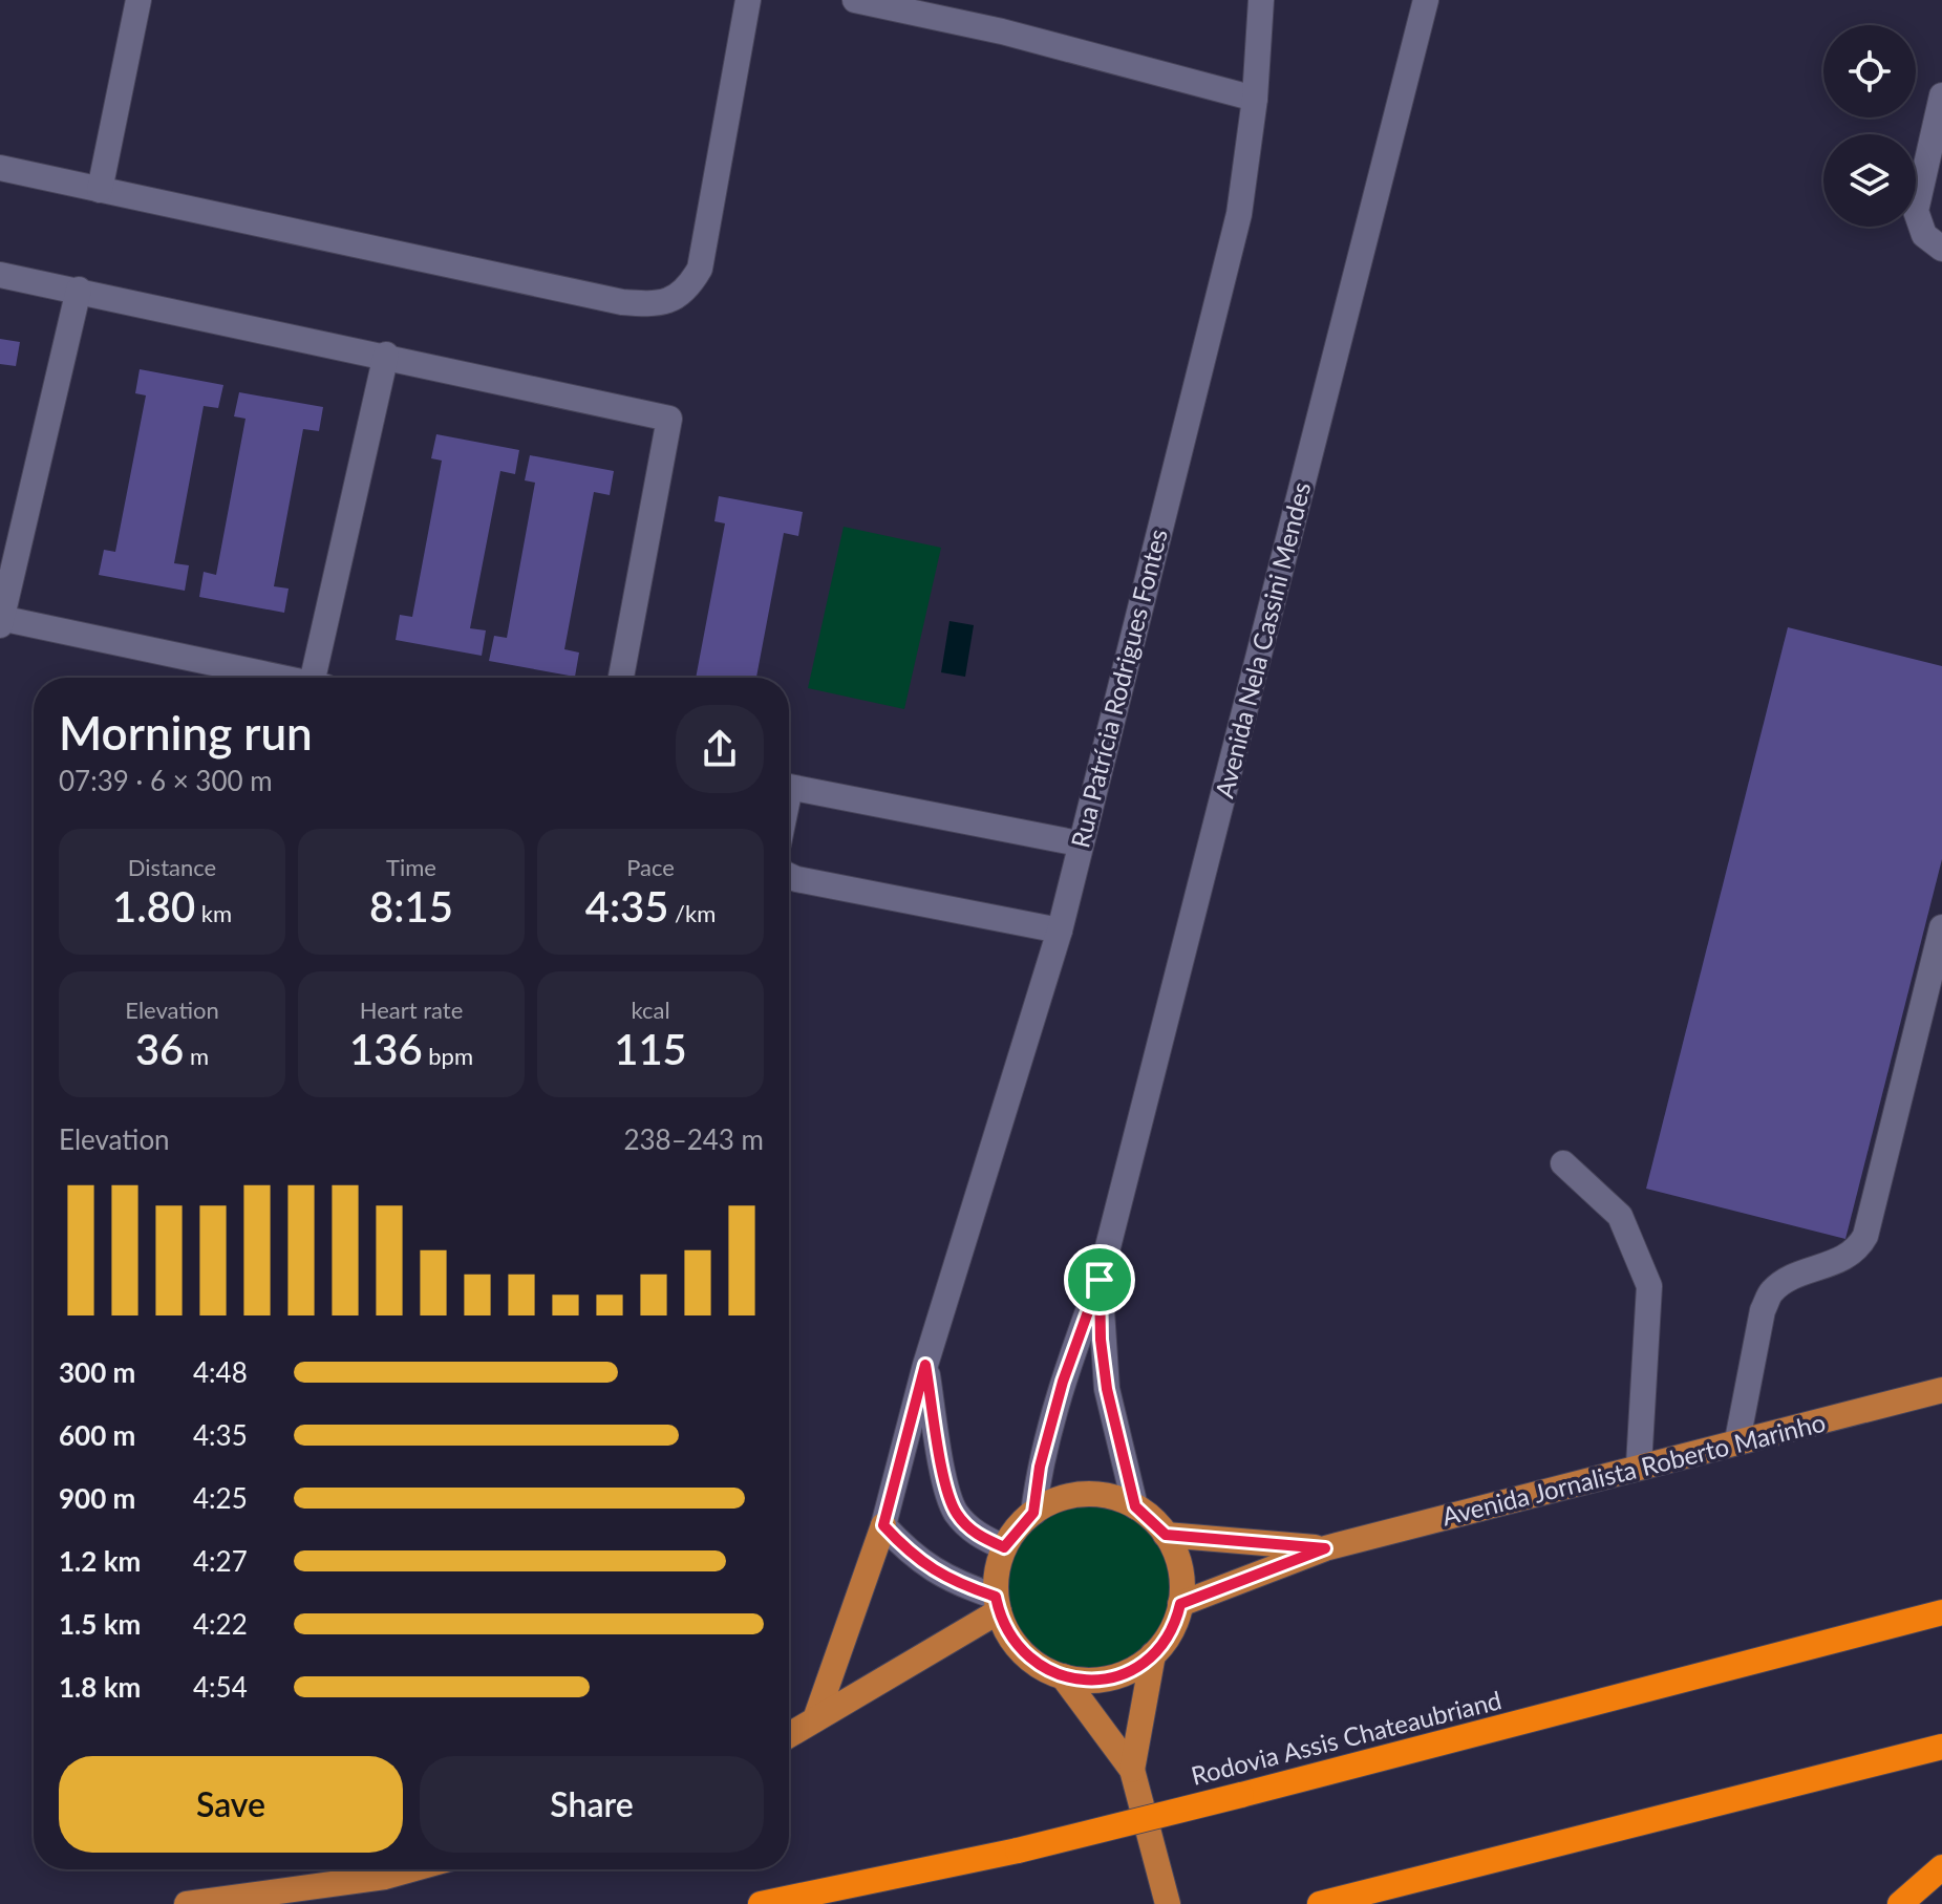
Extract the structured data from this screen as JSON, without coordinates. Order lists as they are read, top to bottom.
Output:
{
  "streets": {
    "highway": ["Rodovia Assis Chateaubriand"],
    "main road": ["Avenida Jornalista Roberto Marinho"],
    "street": ["Avenida Nela Cassini Mendes", "Rua Patrícia Rodrigues Fontes"]
  },
  "crossings": [
    ["Avenida Nela Cassini Mendes", "Rua Patrícia Rodrigues Fontes"],
    ["Avenida Nela Cassini Mendes", "Avenida Jornalista Roberto Marinho"],
    ["Rua Patrícia Rodrigues Fontes", "Avenida Jornalista Roberto Marinho"]
  ],
  "page": {
    "heading": ["Morning run", "07:39 · 6 × 300 m"],
    "stats": [
      ["Distance", "1.80 km"],
      ["Time", "8:15"],
      ["Pace", "4:35 /km"],
      ["Elevation", "36 m"],
      ["Heart rate", "136 bpm"],
      ["kcal", "115"]
    ],
    "chart": ["Elevation", "238–243 m"],
    "list": [
      {
        "name": "300 m",
        "note": "4:48"
      },
      {
        "name": "600 m",
        "note": "4:35"
      },
      {
        "name": "900 m",
        "note": "4:25"
      },
      {
        "name": "1.2 km",
        "note": "4:27"
      },
      {
        "name": "1.5 km",
        "note": "4:22"
      },
      {
        "name": "1.8 km",
        "note": "4:54"
      }
    ],
    "buttons": ["Save", "Share"]
  }
}
